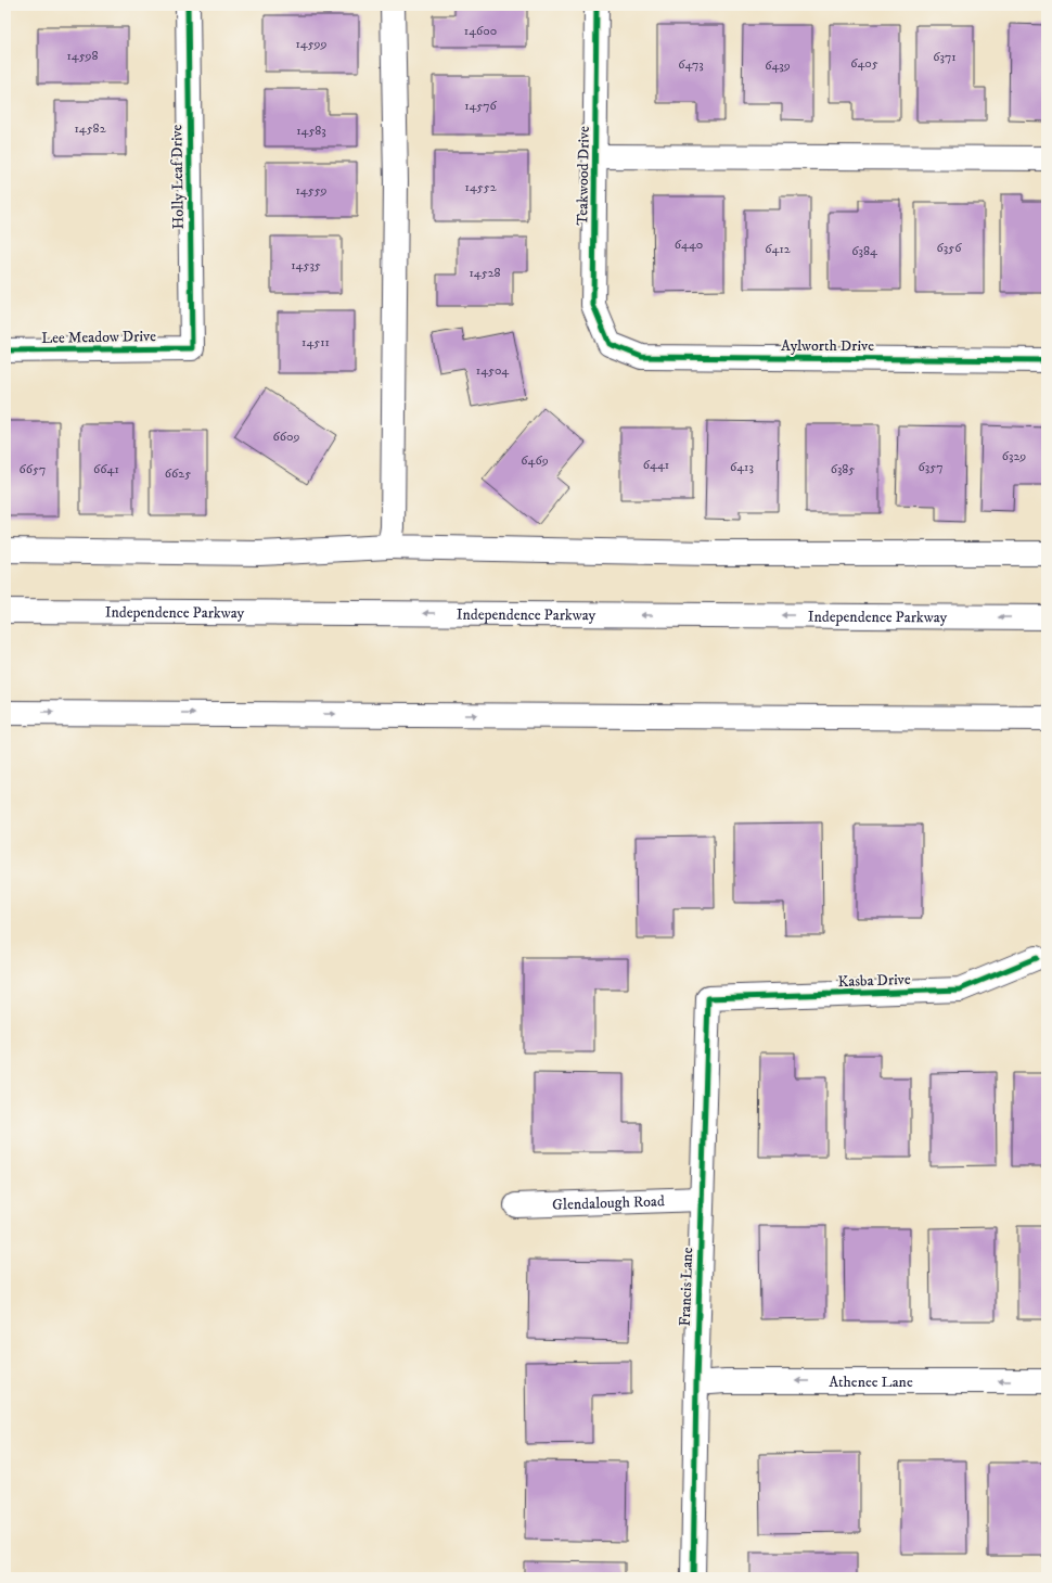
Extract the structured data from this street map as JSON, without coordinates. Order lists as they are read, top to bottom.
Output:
{
  "streets": {
    "street": [
      "Teakwood Drive",
      "Holly Leaf Drive",
      "Lee Meadow Drive",
      "Aylworth Drive",
      "Independence Parkway",
      "Kasba Drive",
      "Glendalough Road",
      "Francis Lane",
      "Athenee Lane"
    ]
  },
  "crossings": [
    ["Teakwood Drive", "Aylworth Drive"],
    ["Holly Leaf Drive", "Lee Meadow Drive"],
    ["Kasba Drive", "Francis Lane"],
    ["Glendalough Road", "Francis Lane"],
    ["Francis Lane", "Athenee Lane"]
  ],
  "one_way": ["Athenee Lane"],
  "house_numbers": [
    "14600",
    "14599",
    "14598",
    "6371",
    "6405",
    "6473",
    "6439",
    "14576",
    "14582",
    "14583",
    "14552",
    "14559",
    "6440",
    "6356",
    "6412",
    "6384",
    "14535",
    "14528",
    "14511",
    "14504",
    "6609",
    "6329",
    "6469",
    "6441",
    "6413",
    "6357",
    "6657",
    "6641",
    "6385",
    "6625"
  ]
}
